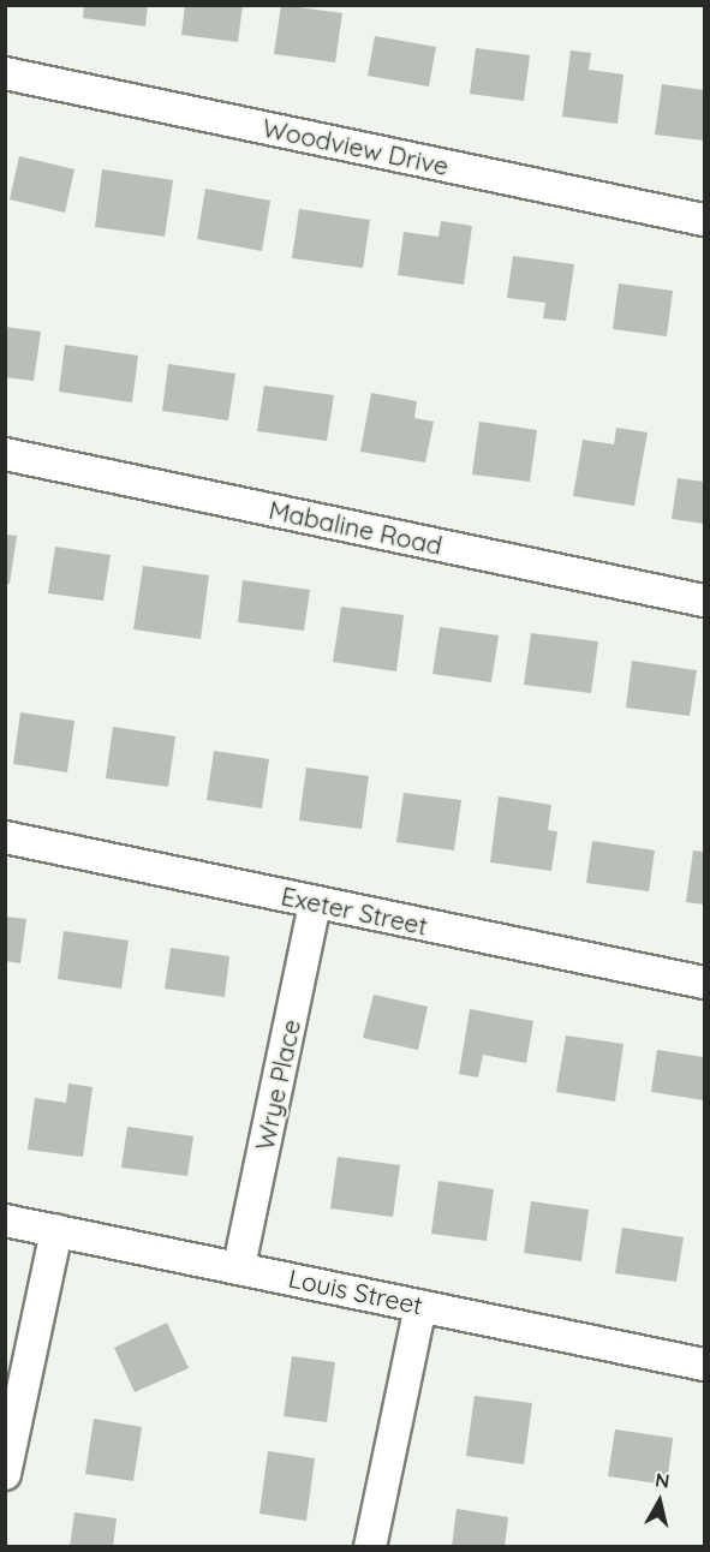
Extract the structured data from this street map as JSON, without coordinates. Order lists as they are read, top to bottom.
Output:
{
  "streets": {
    "street": [
      "Woodview Drive",
      "Mabaline Road",
      "Exeter Street",
      "Wrye Place",
      "Louis Street"
    ]
  },
  "crossings": [
    ["Exeter Street", "Wrye Place"],
    ["Wrye Place", "Louis Street"]
  ],
  "north": "top"
}
